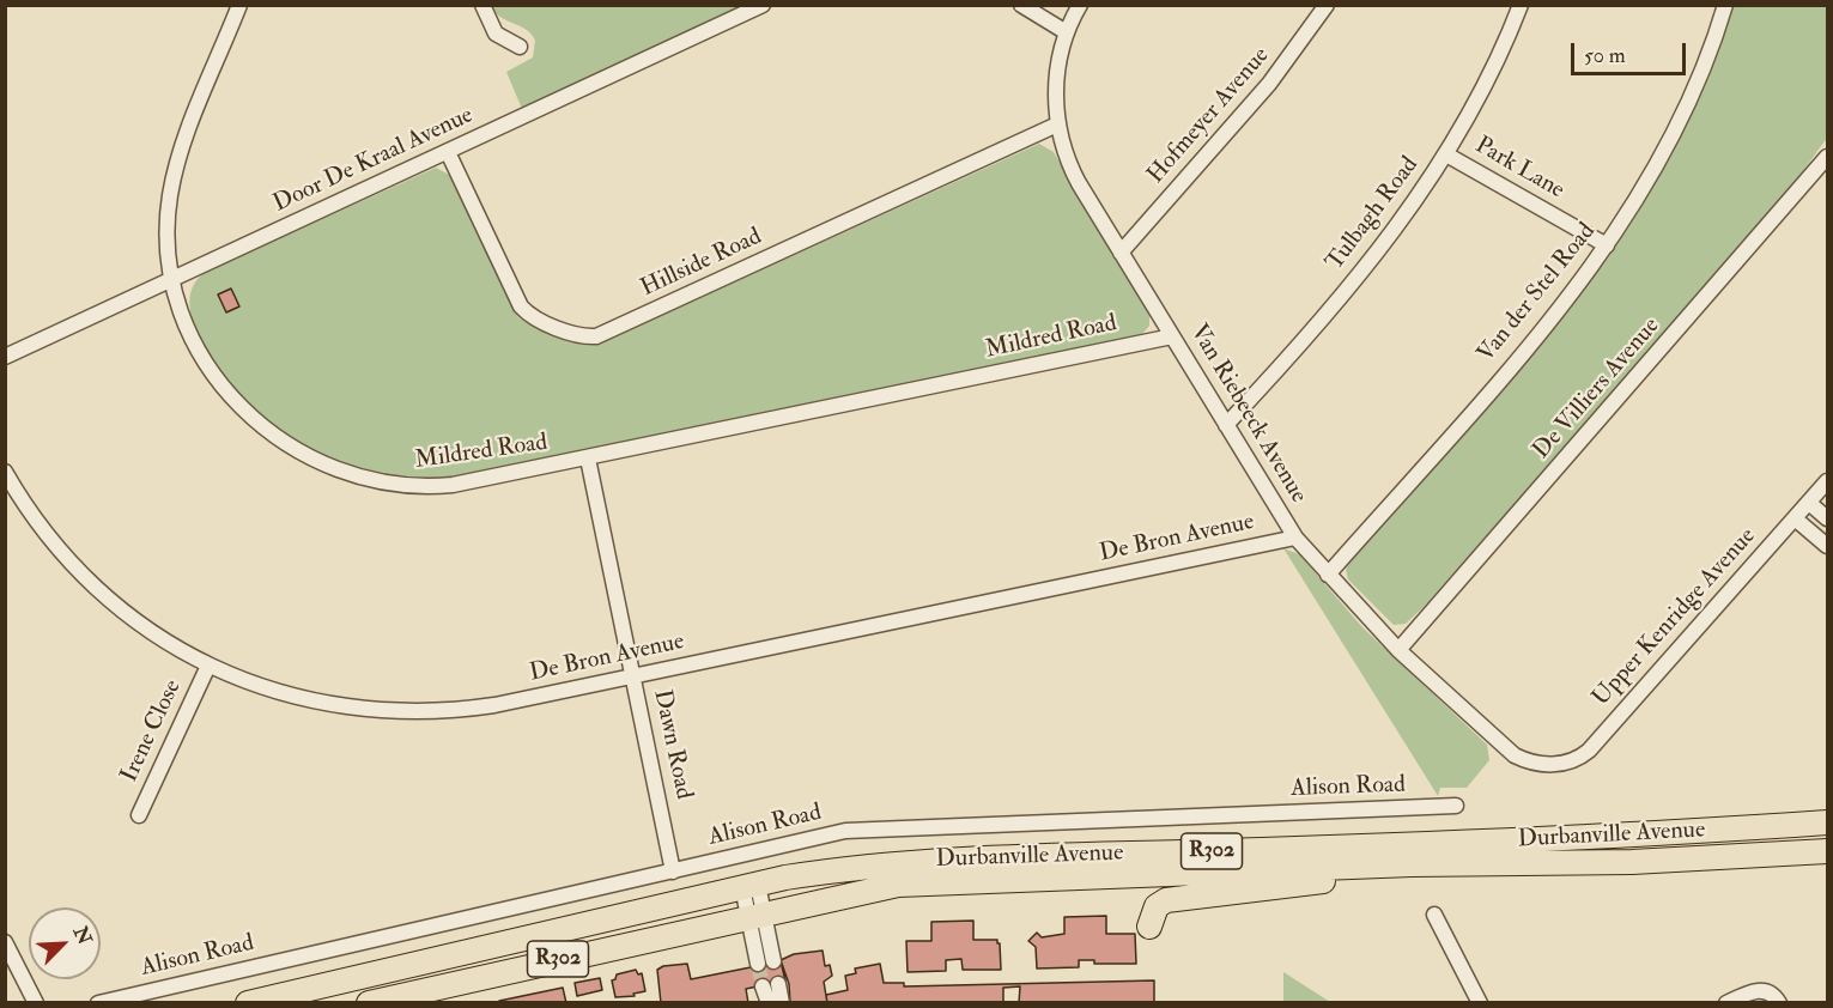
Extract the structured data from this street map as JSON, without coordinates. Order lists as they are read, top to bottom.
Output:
{
  "streets": {
    "main road": ["Durbanville Avenue", "R302"],
    "street": [
      "Hofmeyer Avenue",
      "Door De Kraal Avenue",
      "Park Lane",
      "Tulbagh Road",
      "Hillside Road",
      "Van der Stel Road",
      "Mildred Road",
      "De Villiers Avenue",
      "Van Riebeeck Avenue",
      "De Bron Avenue",
      "Upper Kenridge Avenue",
      "Irene Close",
      "Dawn Road",
      "Alison Road"
    ]
  },
  "crossings": [
    ["Hofmeyer Avenue", "Van Riebeeck Avenue"],
    ["Door De Kraal Avenue", "Hillside Road"],
    ["Door De Kraal Avenue", "Mildred Road"],
    ["Park Lane", "Tulbagh Road"],
    ["Park Lane", "Van der Stel Road"],
    ["Tulbagh Road", "Van Riebeeck Avenue"],
    ["Hillside Road", "Van Riebeeck Avenue"],
    ["Van der Stel Road", "Van Riebeeck Avenue"],
    ["Mildred Road", "Van Riebeeck Avenue"],
    ["Mildred Road", "Dawn Road"],
    ["De Villiers Avenue", "Van Riebeeck Avenue"],
    ["Van Riebeeck Avenue", "De Bron Avenue"],
    ["Van Riebeeck Avenue", "Upper Kenridge Avenue"],
    ["De Bron Avenue", "Irene Close"],
    ["De Bron Avenue", "Dawn Road"],
    ["Dawn Road", "Alison Road"]
  ],
  "scale_bar": "50 m",
  "north": "top right"
}
